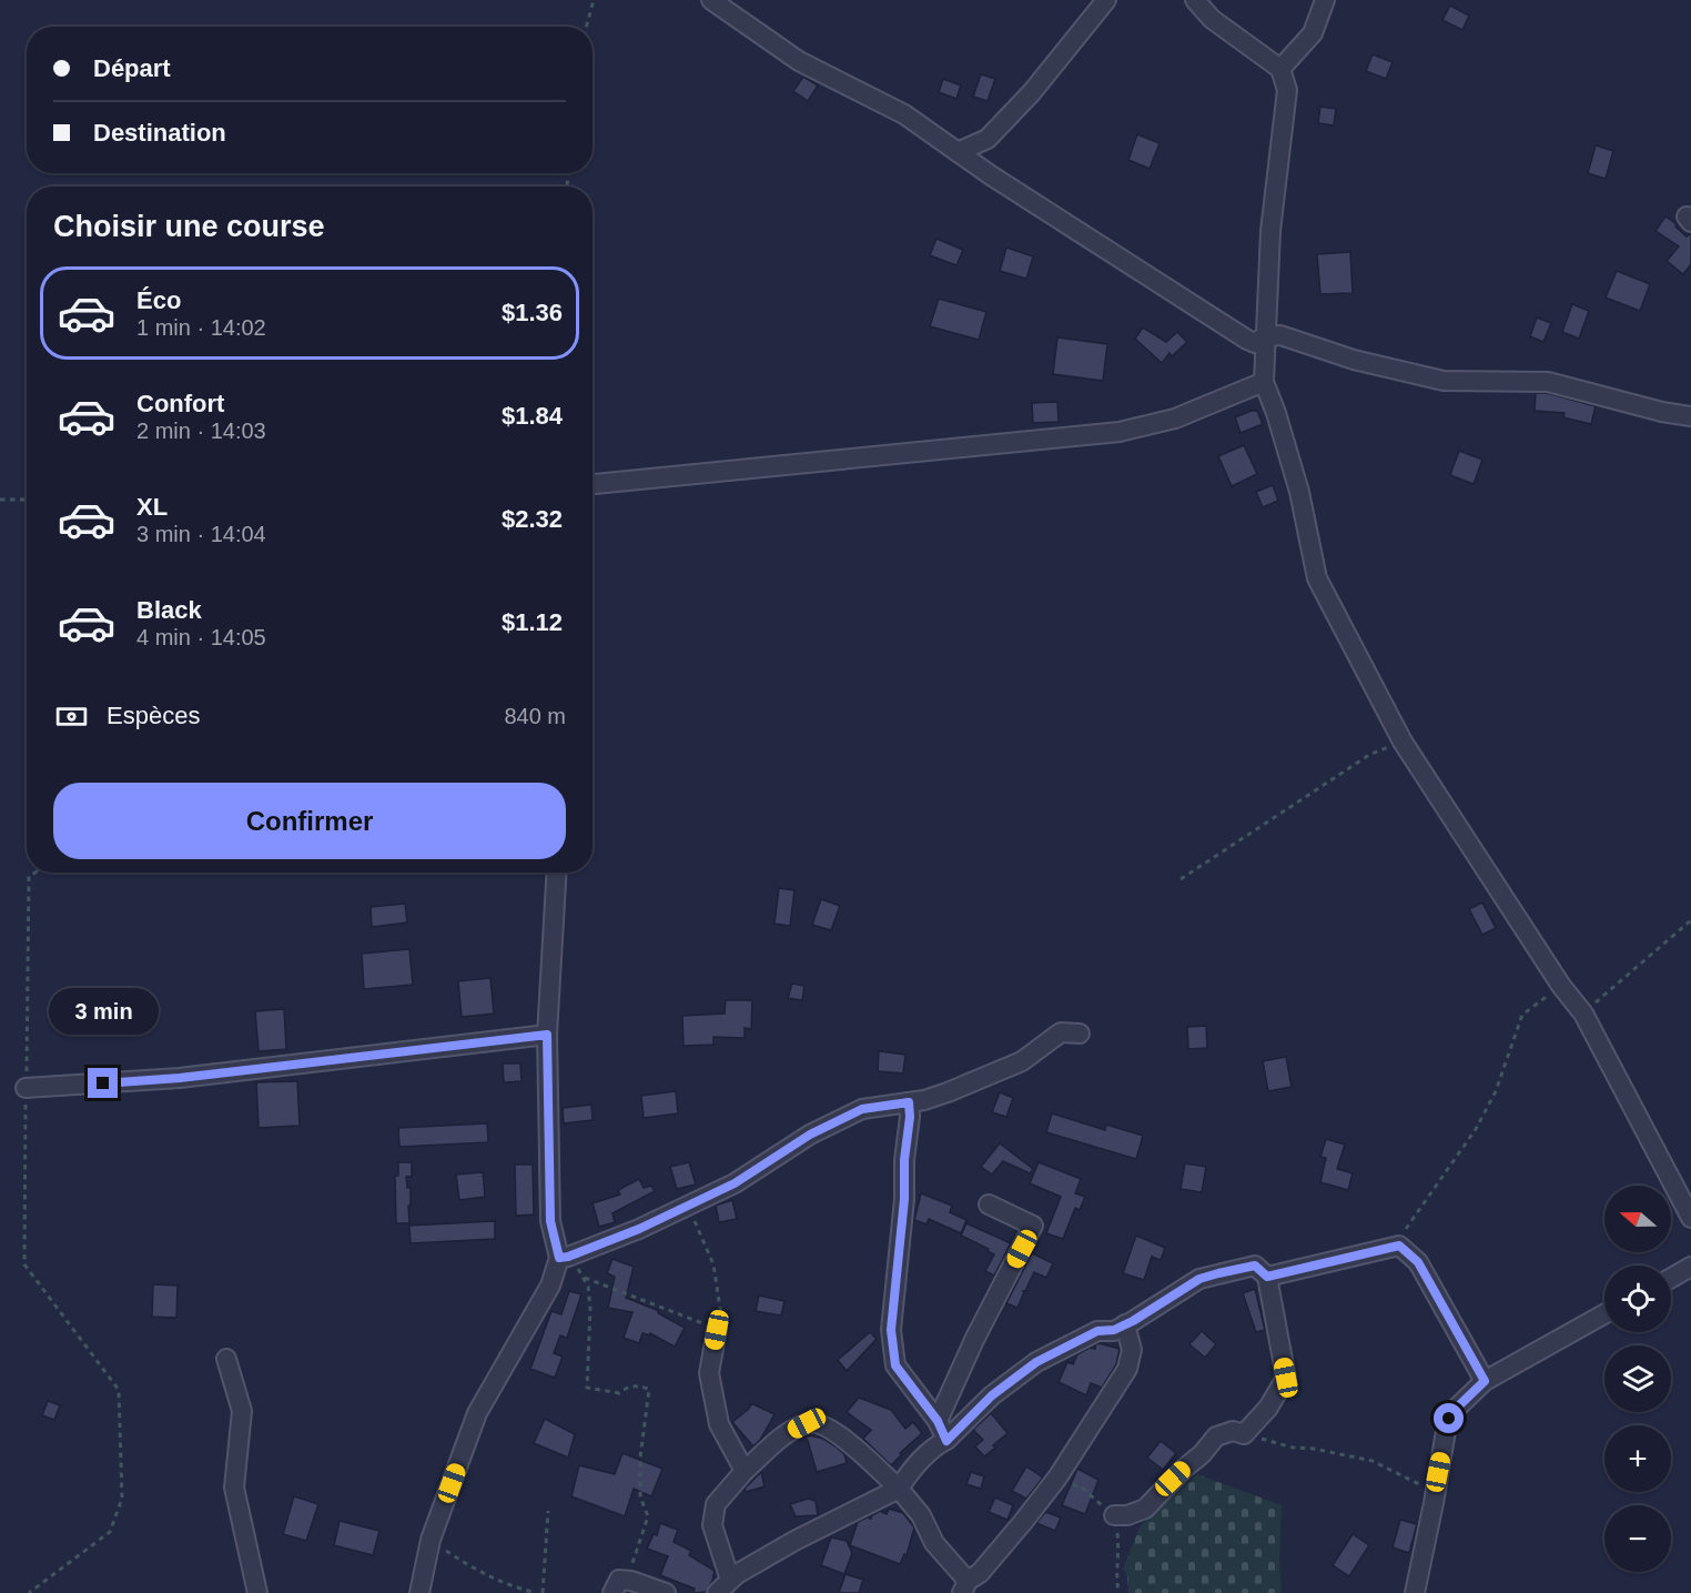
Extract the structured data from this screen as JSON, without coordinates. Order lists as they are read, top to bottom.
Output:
{
  "north": "left",
  "page": {
    "banner": ["Départ", "Destination"],
    "heading": "Choisir une course",
    "list": [
      {
        "name": "Éco",
        "note": "1 min · 14:02",
        "value": "$1.36"
      },
      {
        "name": "Confort",
        "note": "2 min · 14:03",
        "value": "$1.84"
      },
      {
        "name": "XL",
        "note": "3 min · 14:04",
        "value": "$2.32"
      },
      {
        "name": "Black",
        "note": "4 min · 14:05",
        "value": "$1.12"
      }
    ],
    "pay": ["Espèces", "840 m"],
    "buttons": "Confirmer",
    "bubble": "3 min",
    "map_buttons": ["+", "−"]
  }
}
